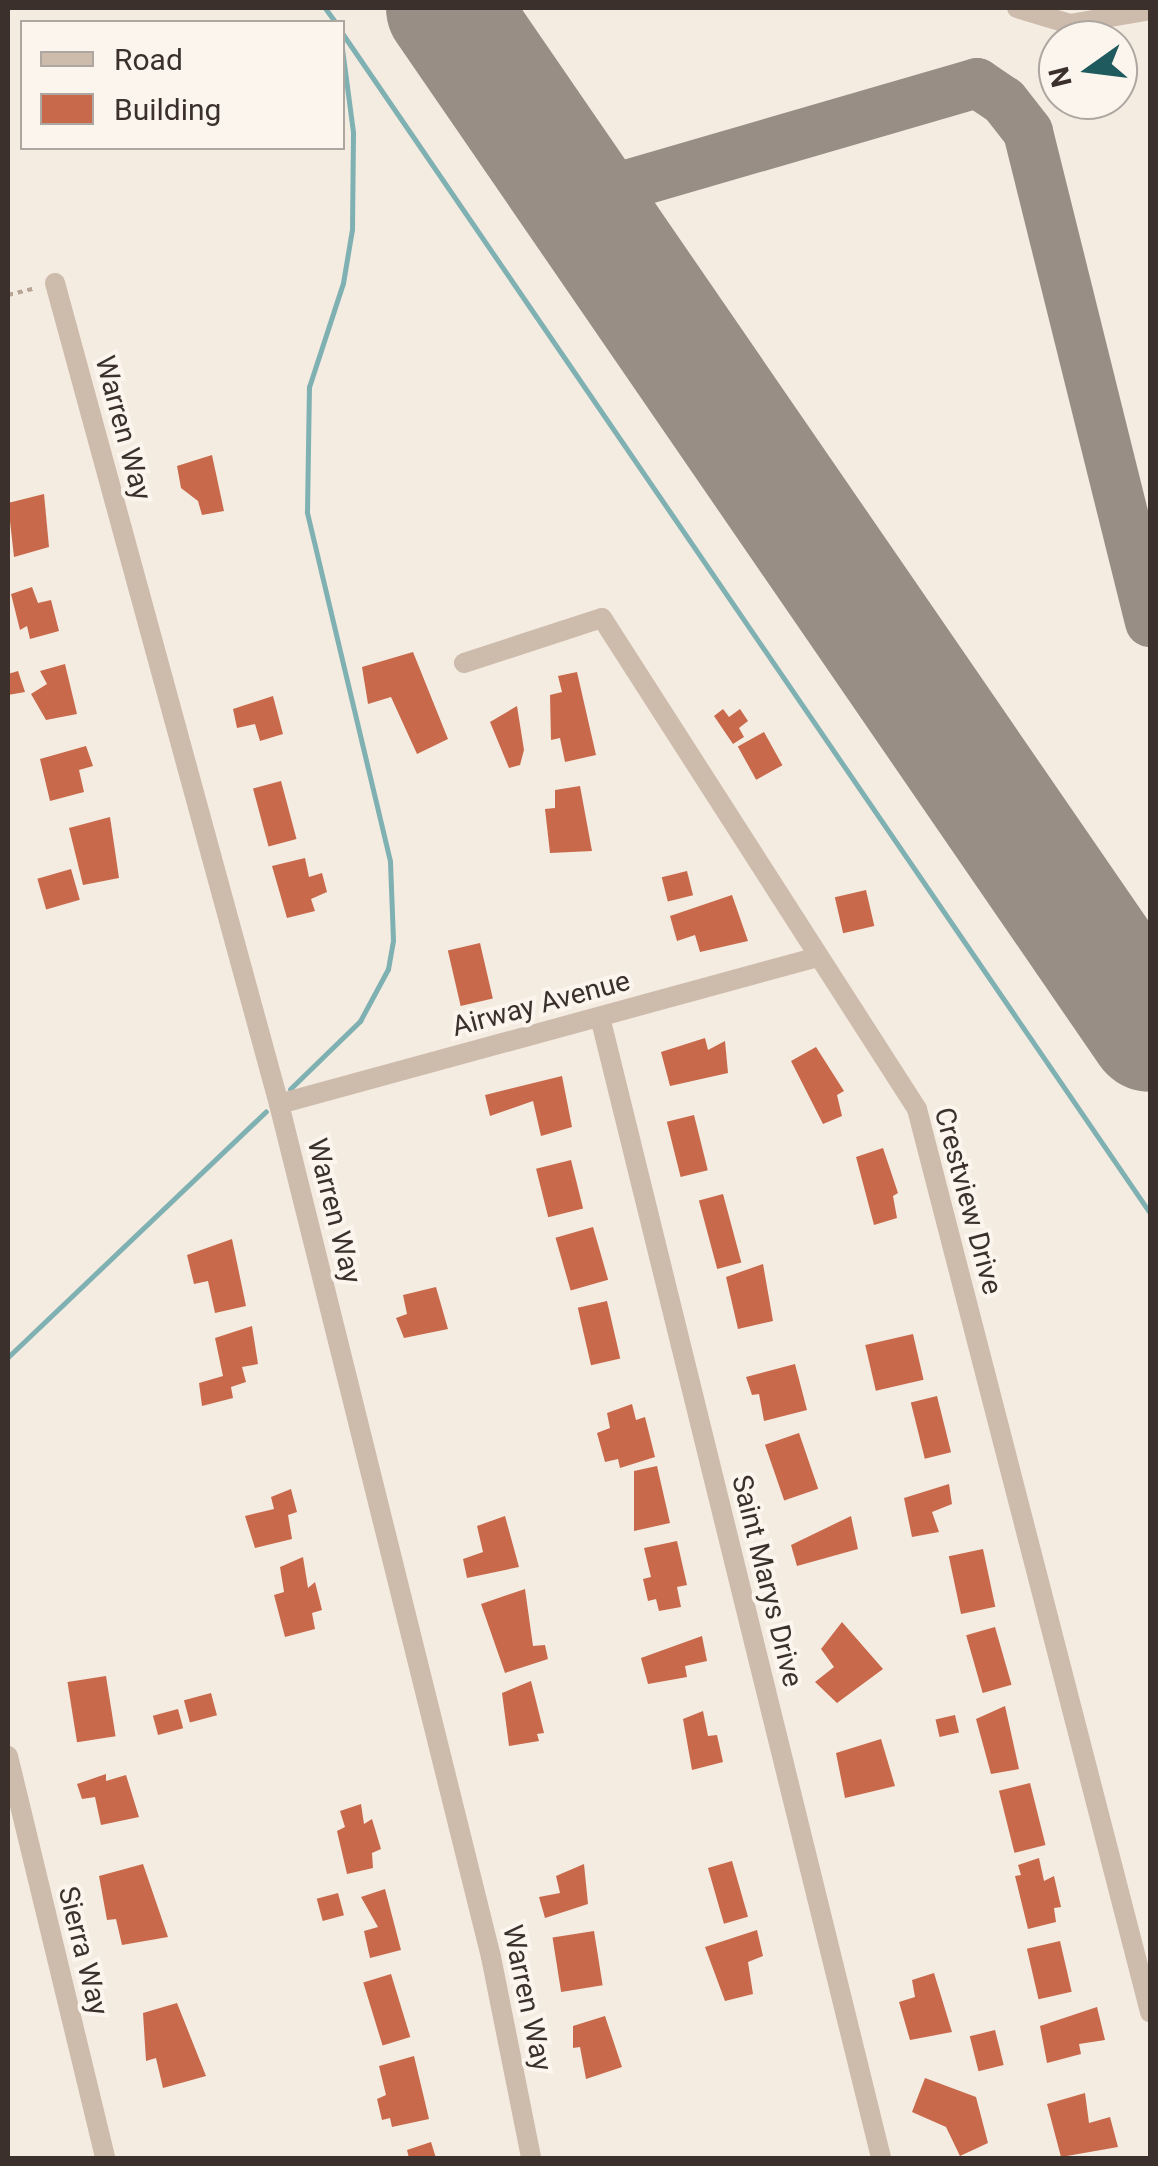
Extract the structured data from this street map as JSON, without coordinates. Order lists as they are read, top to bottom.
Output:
{
  "streets": {
    "street": [
      "Warren Way",
      "Airway Avenue",
      "Crestview Drive",
      "Saint Marys Drive",
      "Sierra Way"
    ]
  },
  "crossings": [
    ["Warren Way", "Airway Avenue"],
    ["Airway Avenue", "Crestview Drive"],
    ["Airway Avenue", "Saint Marys Drive"]
  ],
  "legend": ["Road", "Building"],
  "north": "left"
}
